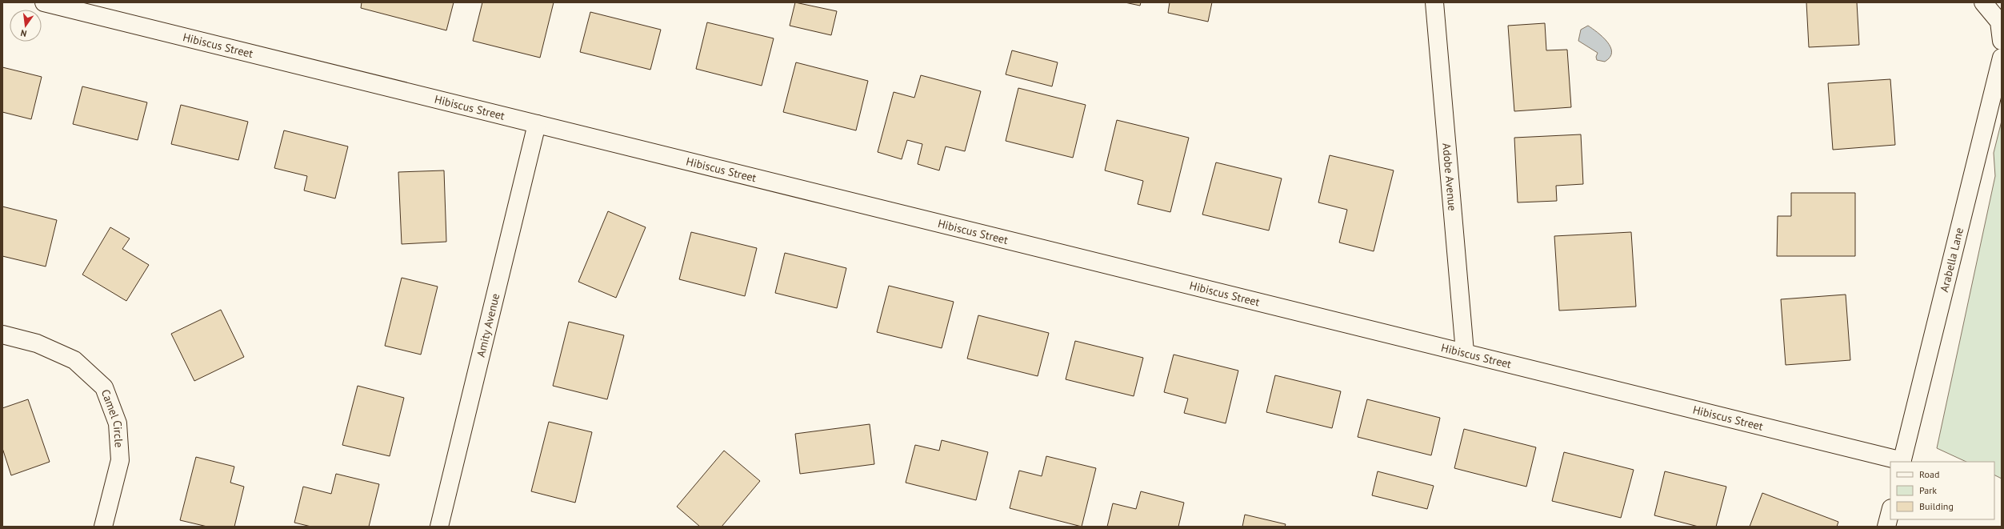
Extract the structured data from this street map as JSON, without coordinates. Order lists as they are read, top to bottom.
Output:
{
  "streets": {
    "street": [
      "Hibiscus Street",
      "Adobe Avenue",
      "Arabella Lane",
      "Amity Avenue",
      "Camel Circle"
    ]
  },
  "crossings": [
    ["Hibiscus Street", "Adobe Avenue"],
    ["Hibiscus Street", "Arabella Lane"],
    ["Hibiscus Street", "Amity Avenue"]
  ],
  "legend": ["Road", "Park", "Building"],
  "north": "bottom"
}
